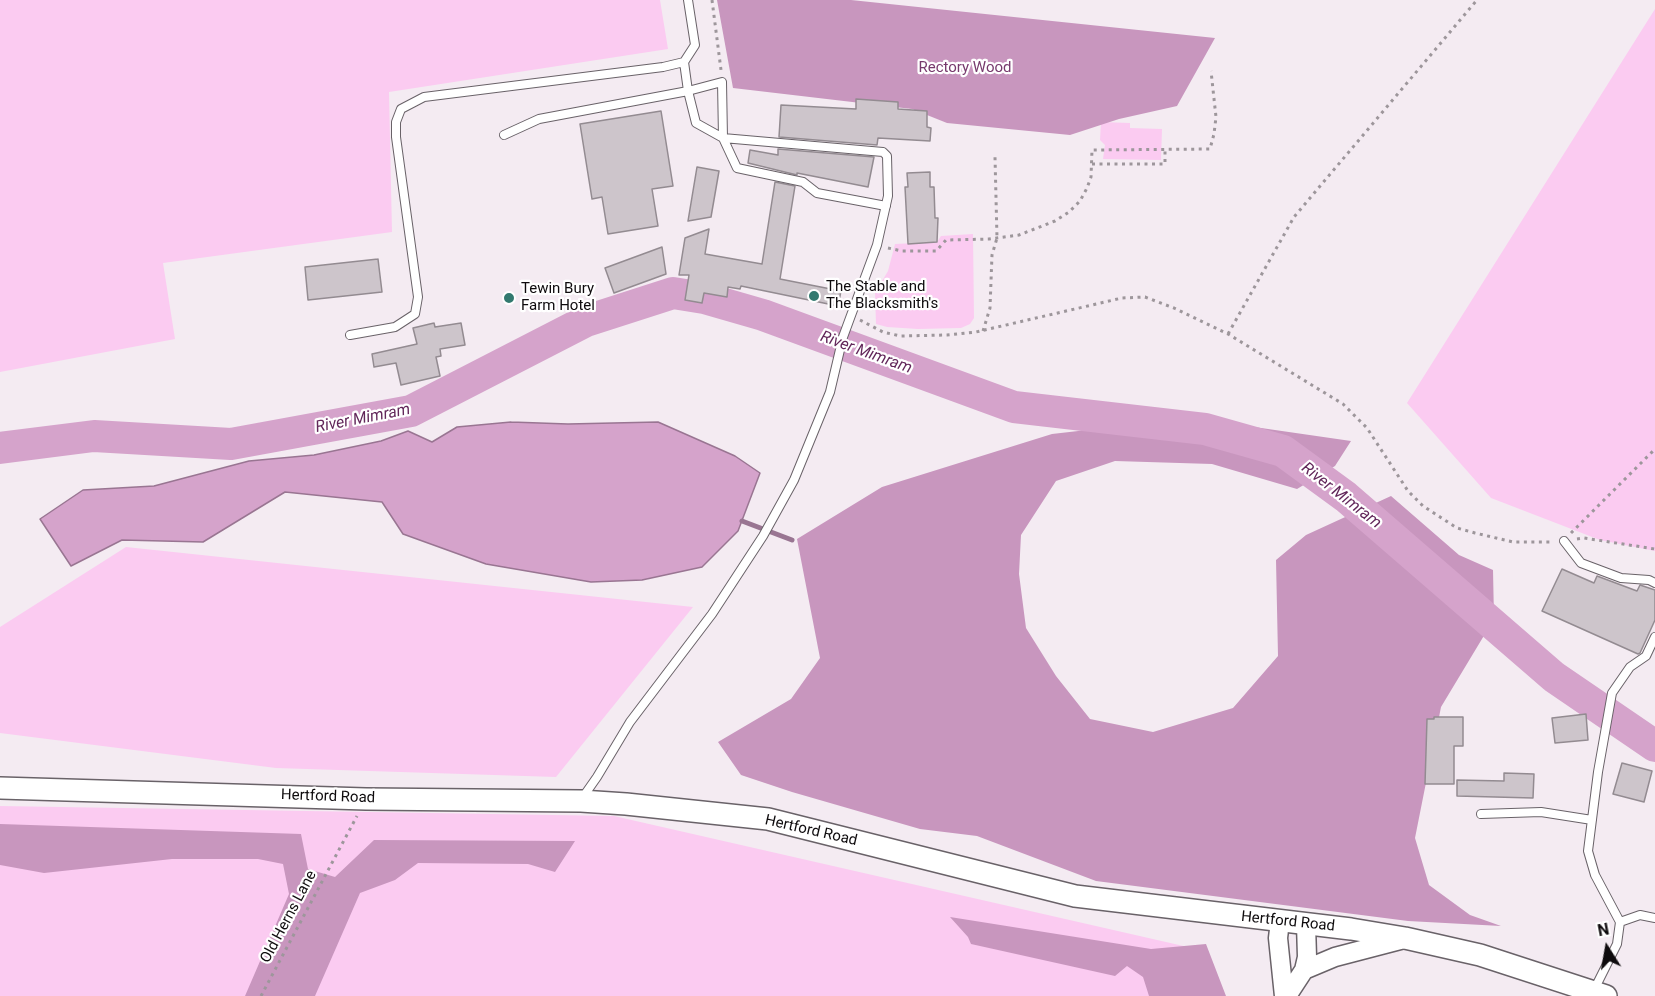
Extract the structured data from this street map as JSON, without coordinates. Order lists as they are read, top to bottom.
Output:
{
  "streets": {
    "main road": ["Hertford Road"],
    "path": ["Old Herns Lane"]
  },
  "crossings": [
    ["Hertford Road", "Old Herns Lane"]
  ],
  "water": ["River Mimram"],
  "parks": ["Rectory Wood"],
  "places": ["The Stable and The Blacksmith's", "Tewin Bury Farm Hotel"],
  "north": "top"
}
